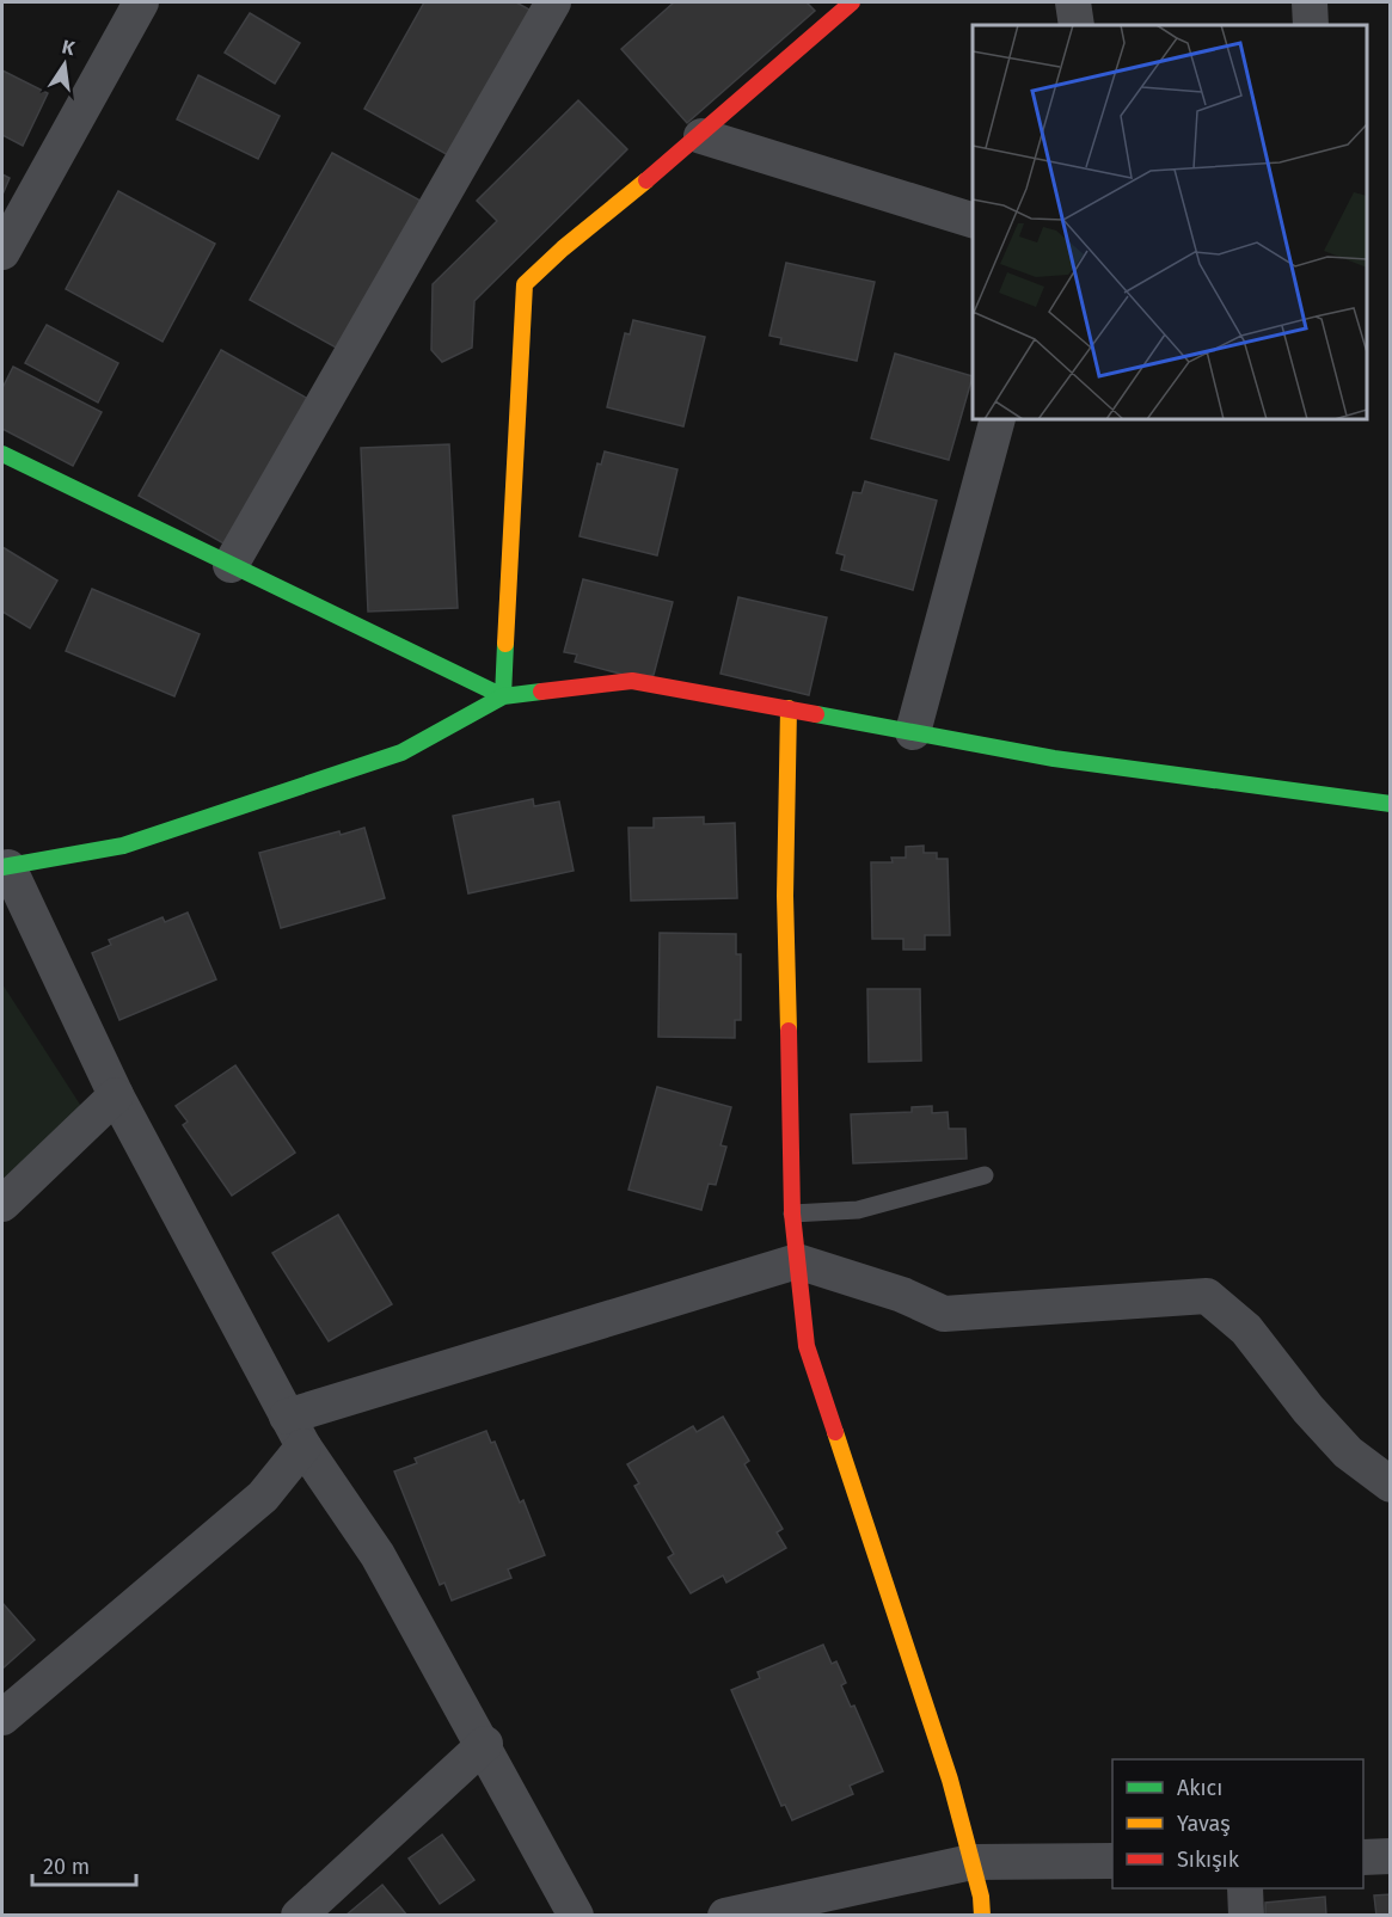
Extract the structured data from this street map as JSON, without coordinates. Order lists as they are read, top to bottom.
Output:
{
  "legend": ["Akıcı", "Yavaş", "Sıkışık"],
  "scale_bar": "20 m",
  "north": "top"
}
